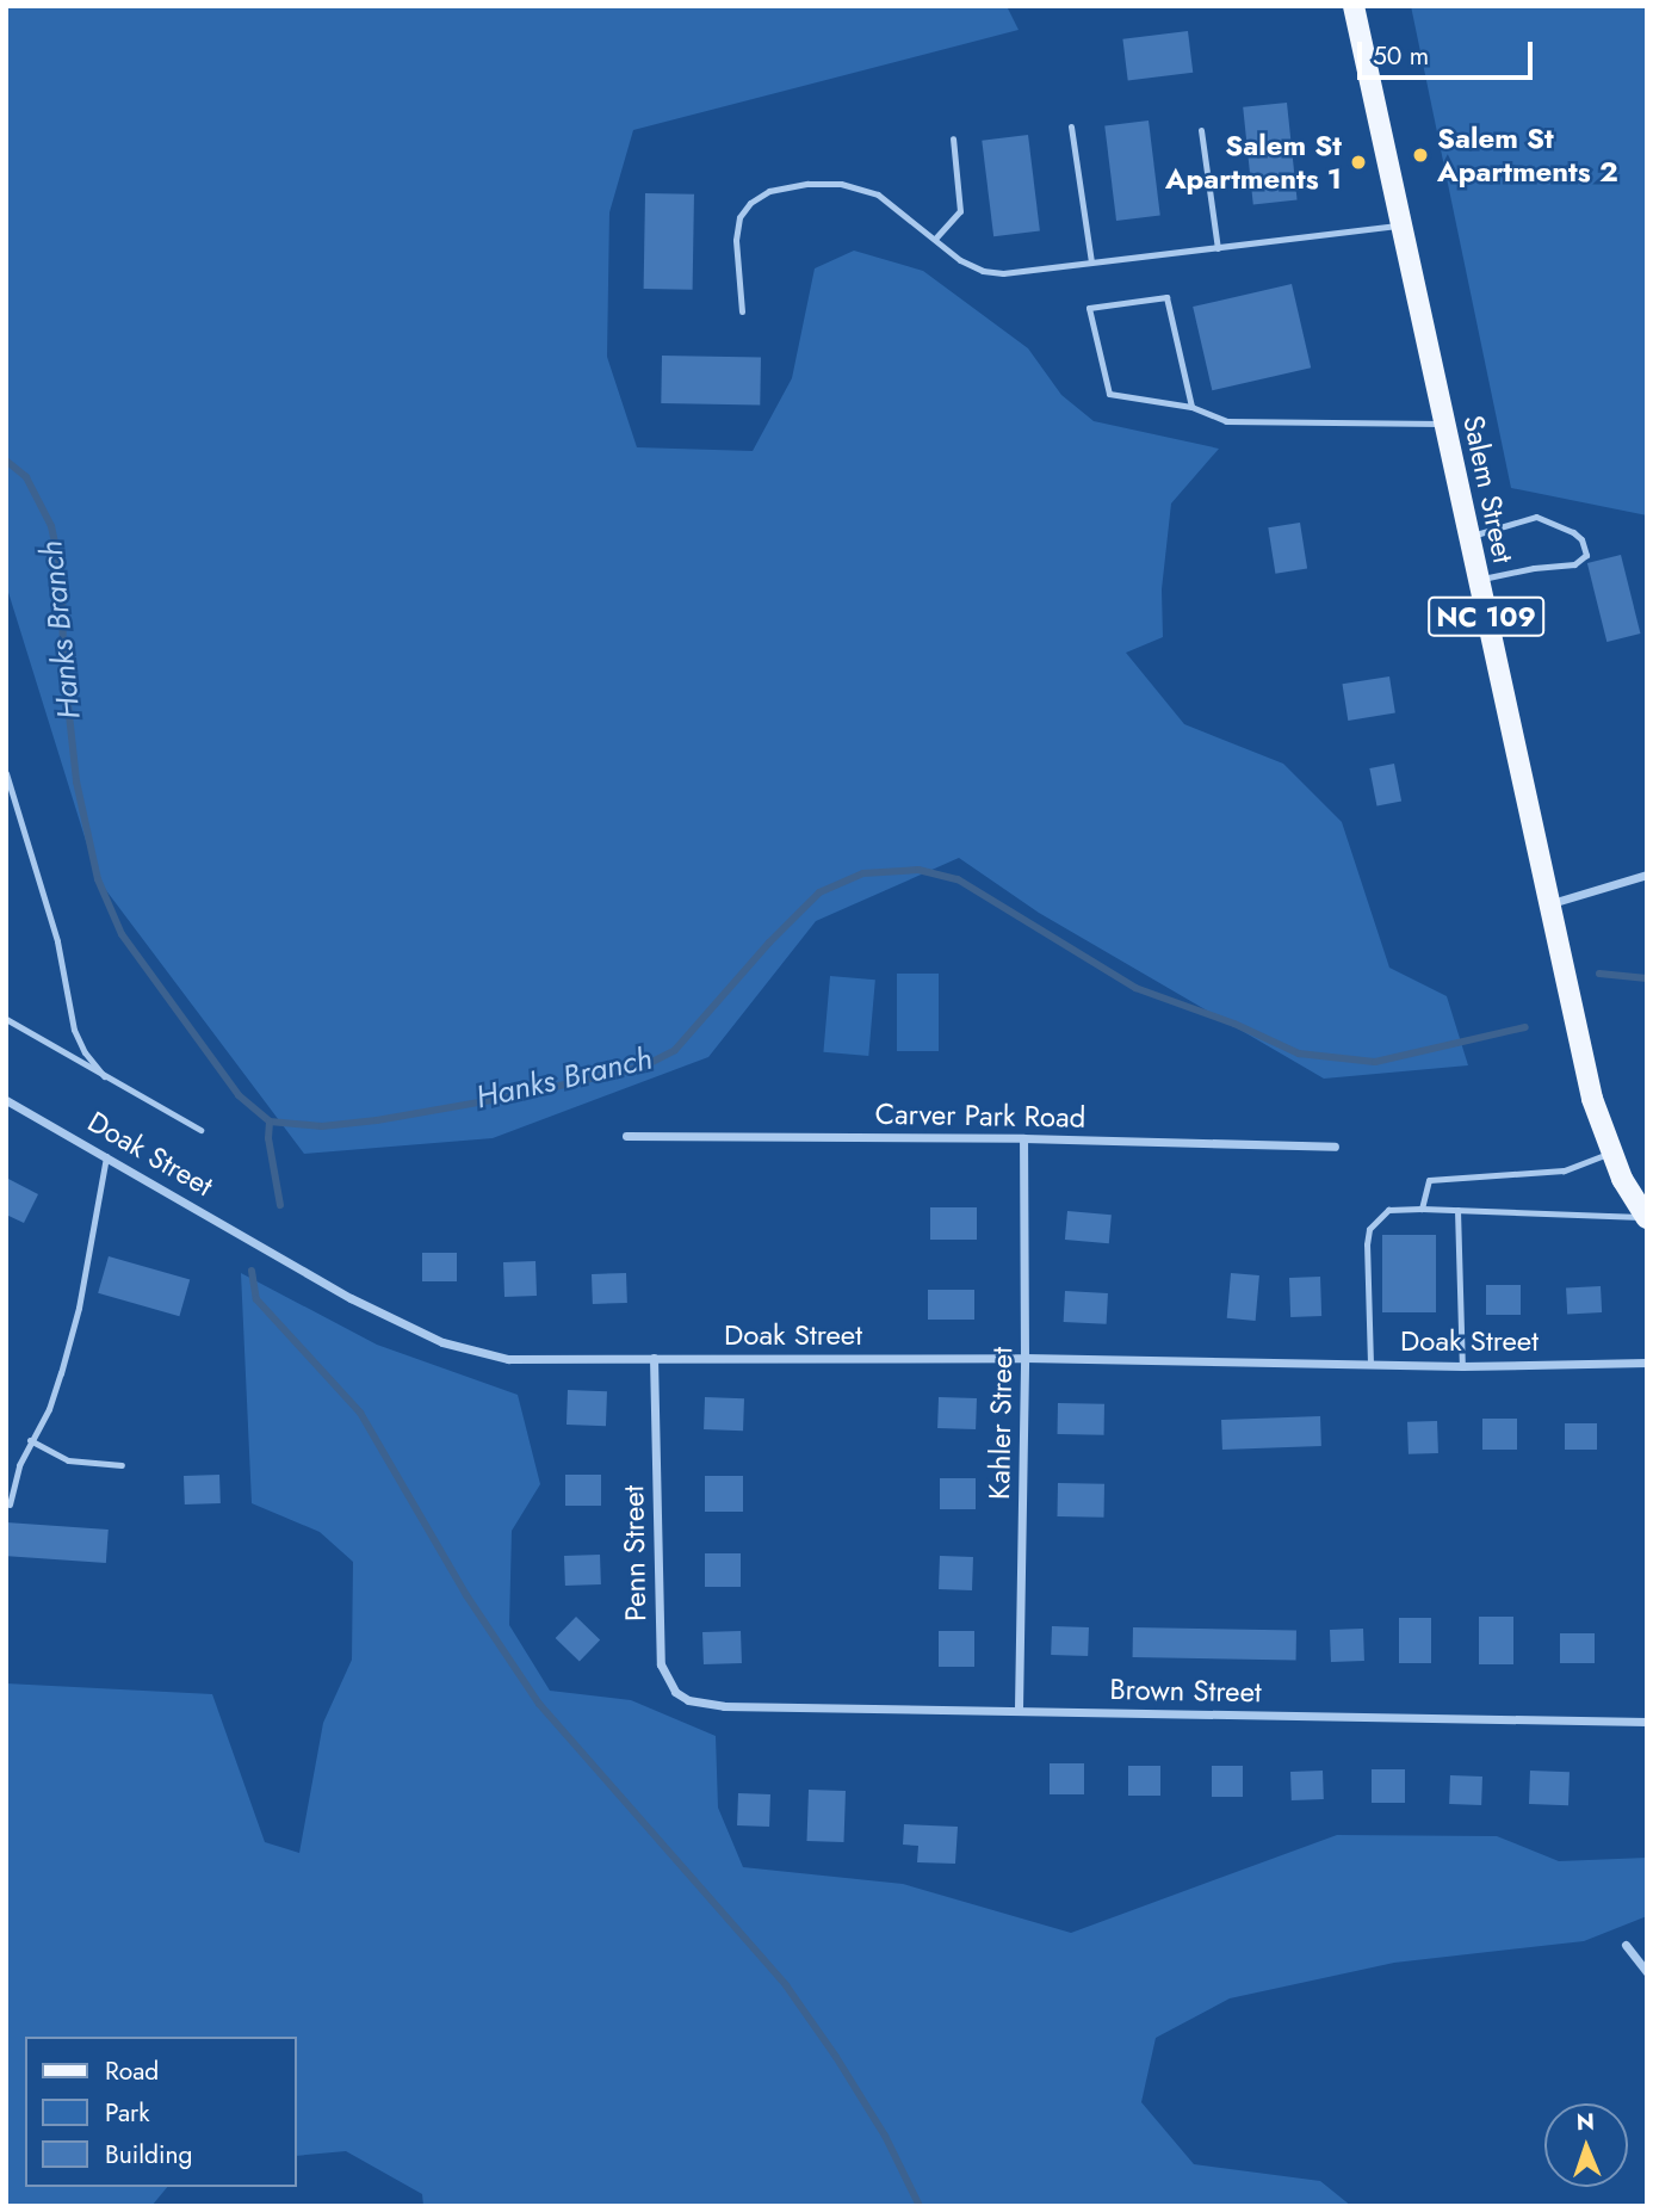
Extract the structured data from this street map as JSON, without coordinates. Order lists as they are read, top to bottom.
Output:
{
  "streets": {
    "main road": ["Salem Street", "NC 109"],
    "street": [
      "Carver Park Road",
      "Doak Street",
      "Kahler Street",
      "Penn Street",
      "Brown Street"
    ]
  },
  "crossings": [
    ["Carver Park Road", "Kahler Street"],
    ["Doak Street", "Kahler Street"],
    ["Doak Street", "Penn Street"],
    ["Kahler Street", "Brown Street"],
    ["Penn Street", "Brown Street"]
  ],
  "water": ["Hanks Branch"],
  "places": ["Salem St Apartments 2", "Salem St Apartments 1"],
  "legend": ["Road", "Park", "Building"],
  "scale_bar": "50 m",
  "north": "top"
}
